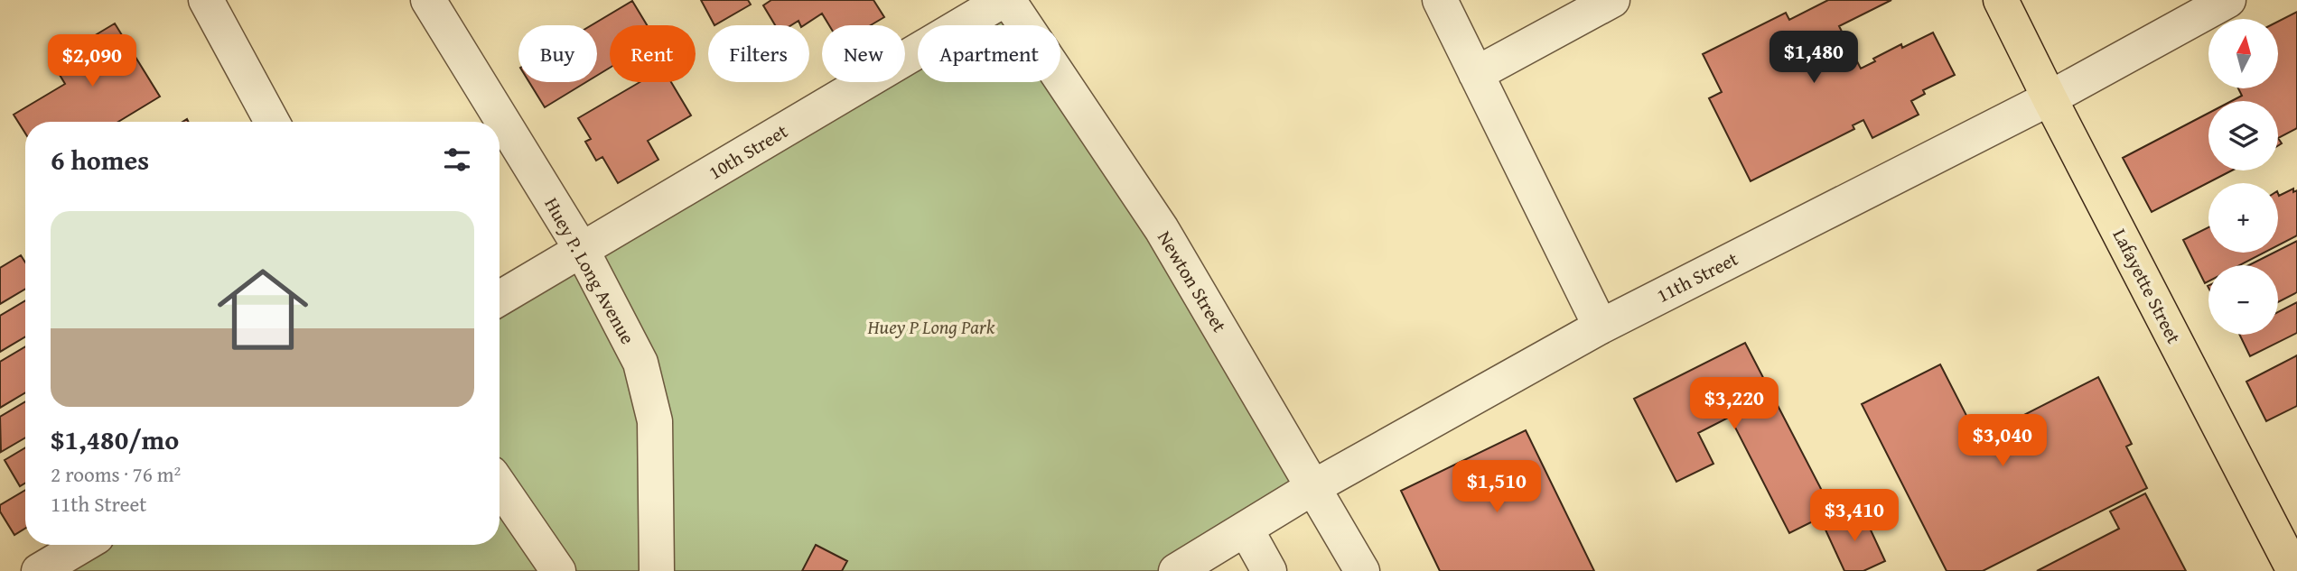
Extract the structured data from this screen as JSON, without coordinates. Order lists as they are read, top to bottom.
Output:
{
  "streets": {
    "main road": ["Lafayette Street"],
    "street": [
      "10th Street",
      "Huey P. Long Avenue",
      "11th Street",
      "Newton Street"
    ]
  },
  "crossings": [
    ["10th Street", "Huey P. Long Avenue"],
    ["10th Street", "Newton Street"],
    ["11th Street", "Newton Street"],
    ["11th Street", "Lafayette Street"]
  ],
  "parks": ["Huey P Long Park"],
  "north": "top",
  "page": {
    "map_buttons": ["+", "−"],
    "chip": [
      "Buy",
      "Rent",
      "Filters",
      "New",
      "Apartment"
    ],
    "price": [
      "$1,480",
      "$2,090",
      "$3,220",
      "$3,040",
      "$1,510",
      "$3,410"
    ],
    "heading": "6 homes",
    "list": [
      {
        "name": "$1,480/mo",
        "note": "2 rooms · 76 m² · 11th Street"
      }
    ]
  }
}
